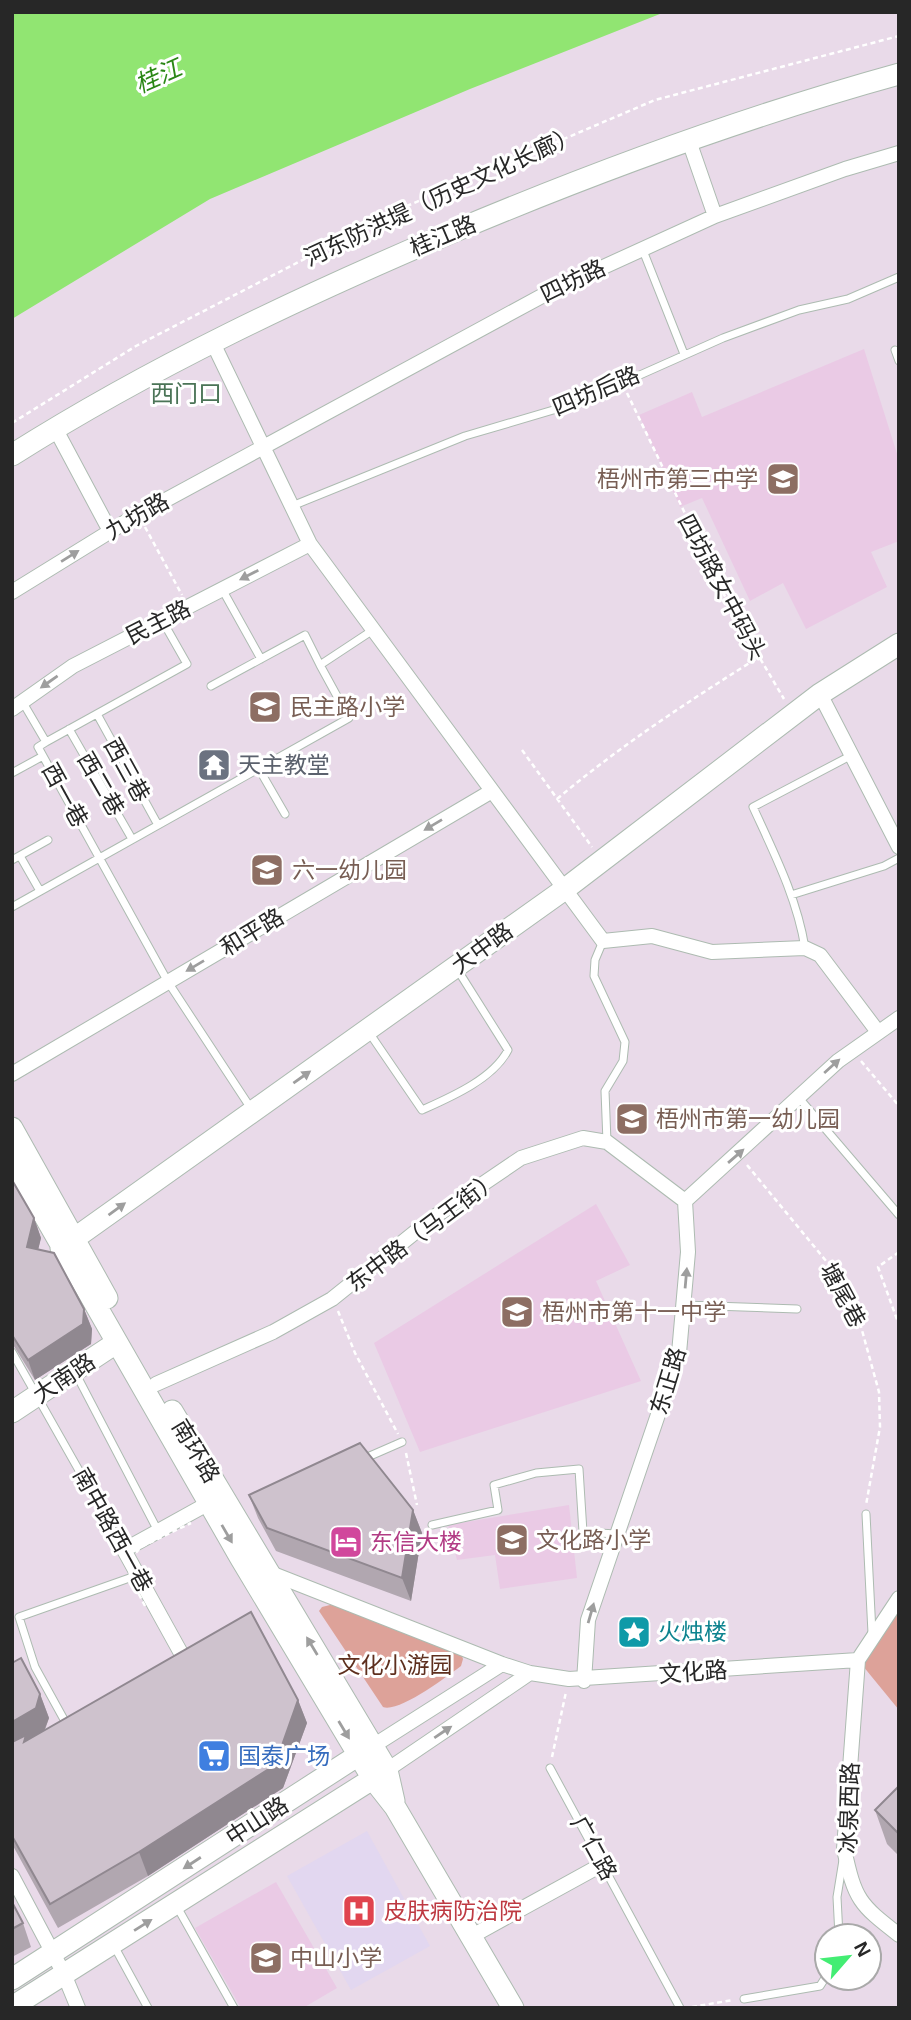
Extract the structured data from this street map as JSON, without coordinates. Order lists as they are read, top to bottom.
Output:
{
  "streets": {
    "street": [
      "桂江路",
      "四坊路",
      "九坊路",
      "民主路",
      "和平路",
      "大中路",
      "东中路（马王街）",
      "大南路",
      "东正路",
      "南环路",
      "南中路西一巷",
      "文化路",
      "冰泉西路",
      "中山路"
    ],
    "lane": [
      "四坊后路",
      "西三巷",
      "西二巷",
      "西一巷",
      "广仁路"
    ],
    "path": ["河东防洪堤（历史文化长廊）", "四坊路女中码头", "塘尾巷"]
  },
  "crossings": [
    ["四坊路", "九坊路"],
    ["四坊后路", "四坊路女中码头"],
    ["四坊路女中码头", "大中路"],
    ["民主路", "西一巷"],
    ["西一巷", "和平路"],
    ["西一巷", "大中路"],
    ["大中路", "南环路"],
    ["东中路（马王街）", "南环路"],
    ["大南路", "南环路"],
    ["大南路", "南中路西一巷"],
    ["东正路", "文化路"],
    ["南环路", "中山路"],
    ["文化路", "冰泉西路"],
    ["文化路", "中山路"]
  ],
  "one_way": [
    "九坊路",
    "民主路",
    "和平路",
    "大中路",
    "东正路"
  ],
  "districts": ["西门口"],
  "water": ["桂江"],
  "parks": ["文化小游园"],
  "places": {
    "school or university": [
      "梧州市第三中学",
      "民主路小学",
      "六一幼儿园",
      "梧州市第一幼儿园",
      "梧州市第十一中学",
      "文化路小学",
      "中山小学"
    ],
    "temple": ["天主教堂"],
    "hotel": ["东信大楼"],
    "place": ["火烛楼"],
    "supermarket": ["国泰广场"],
    "hospital": ["皮肤病防治院"]
  },
  "north": "top right"
}
